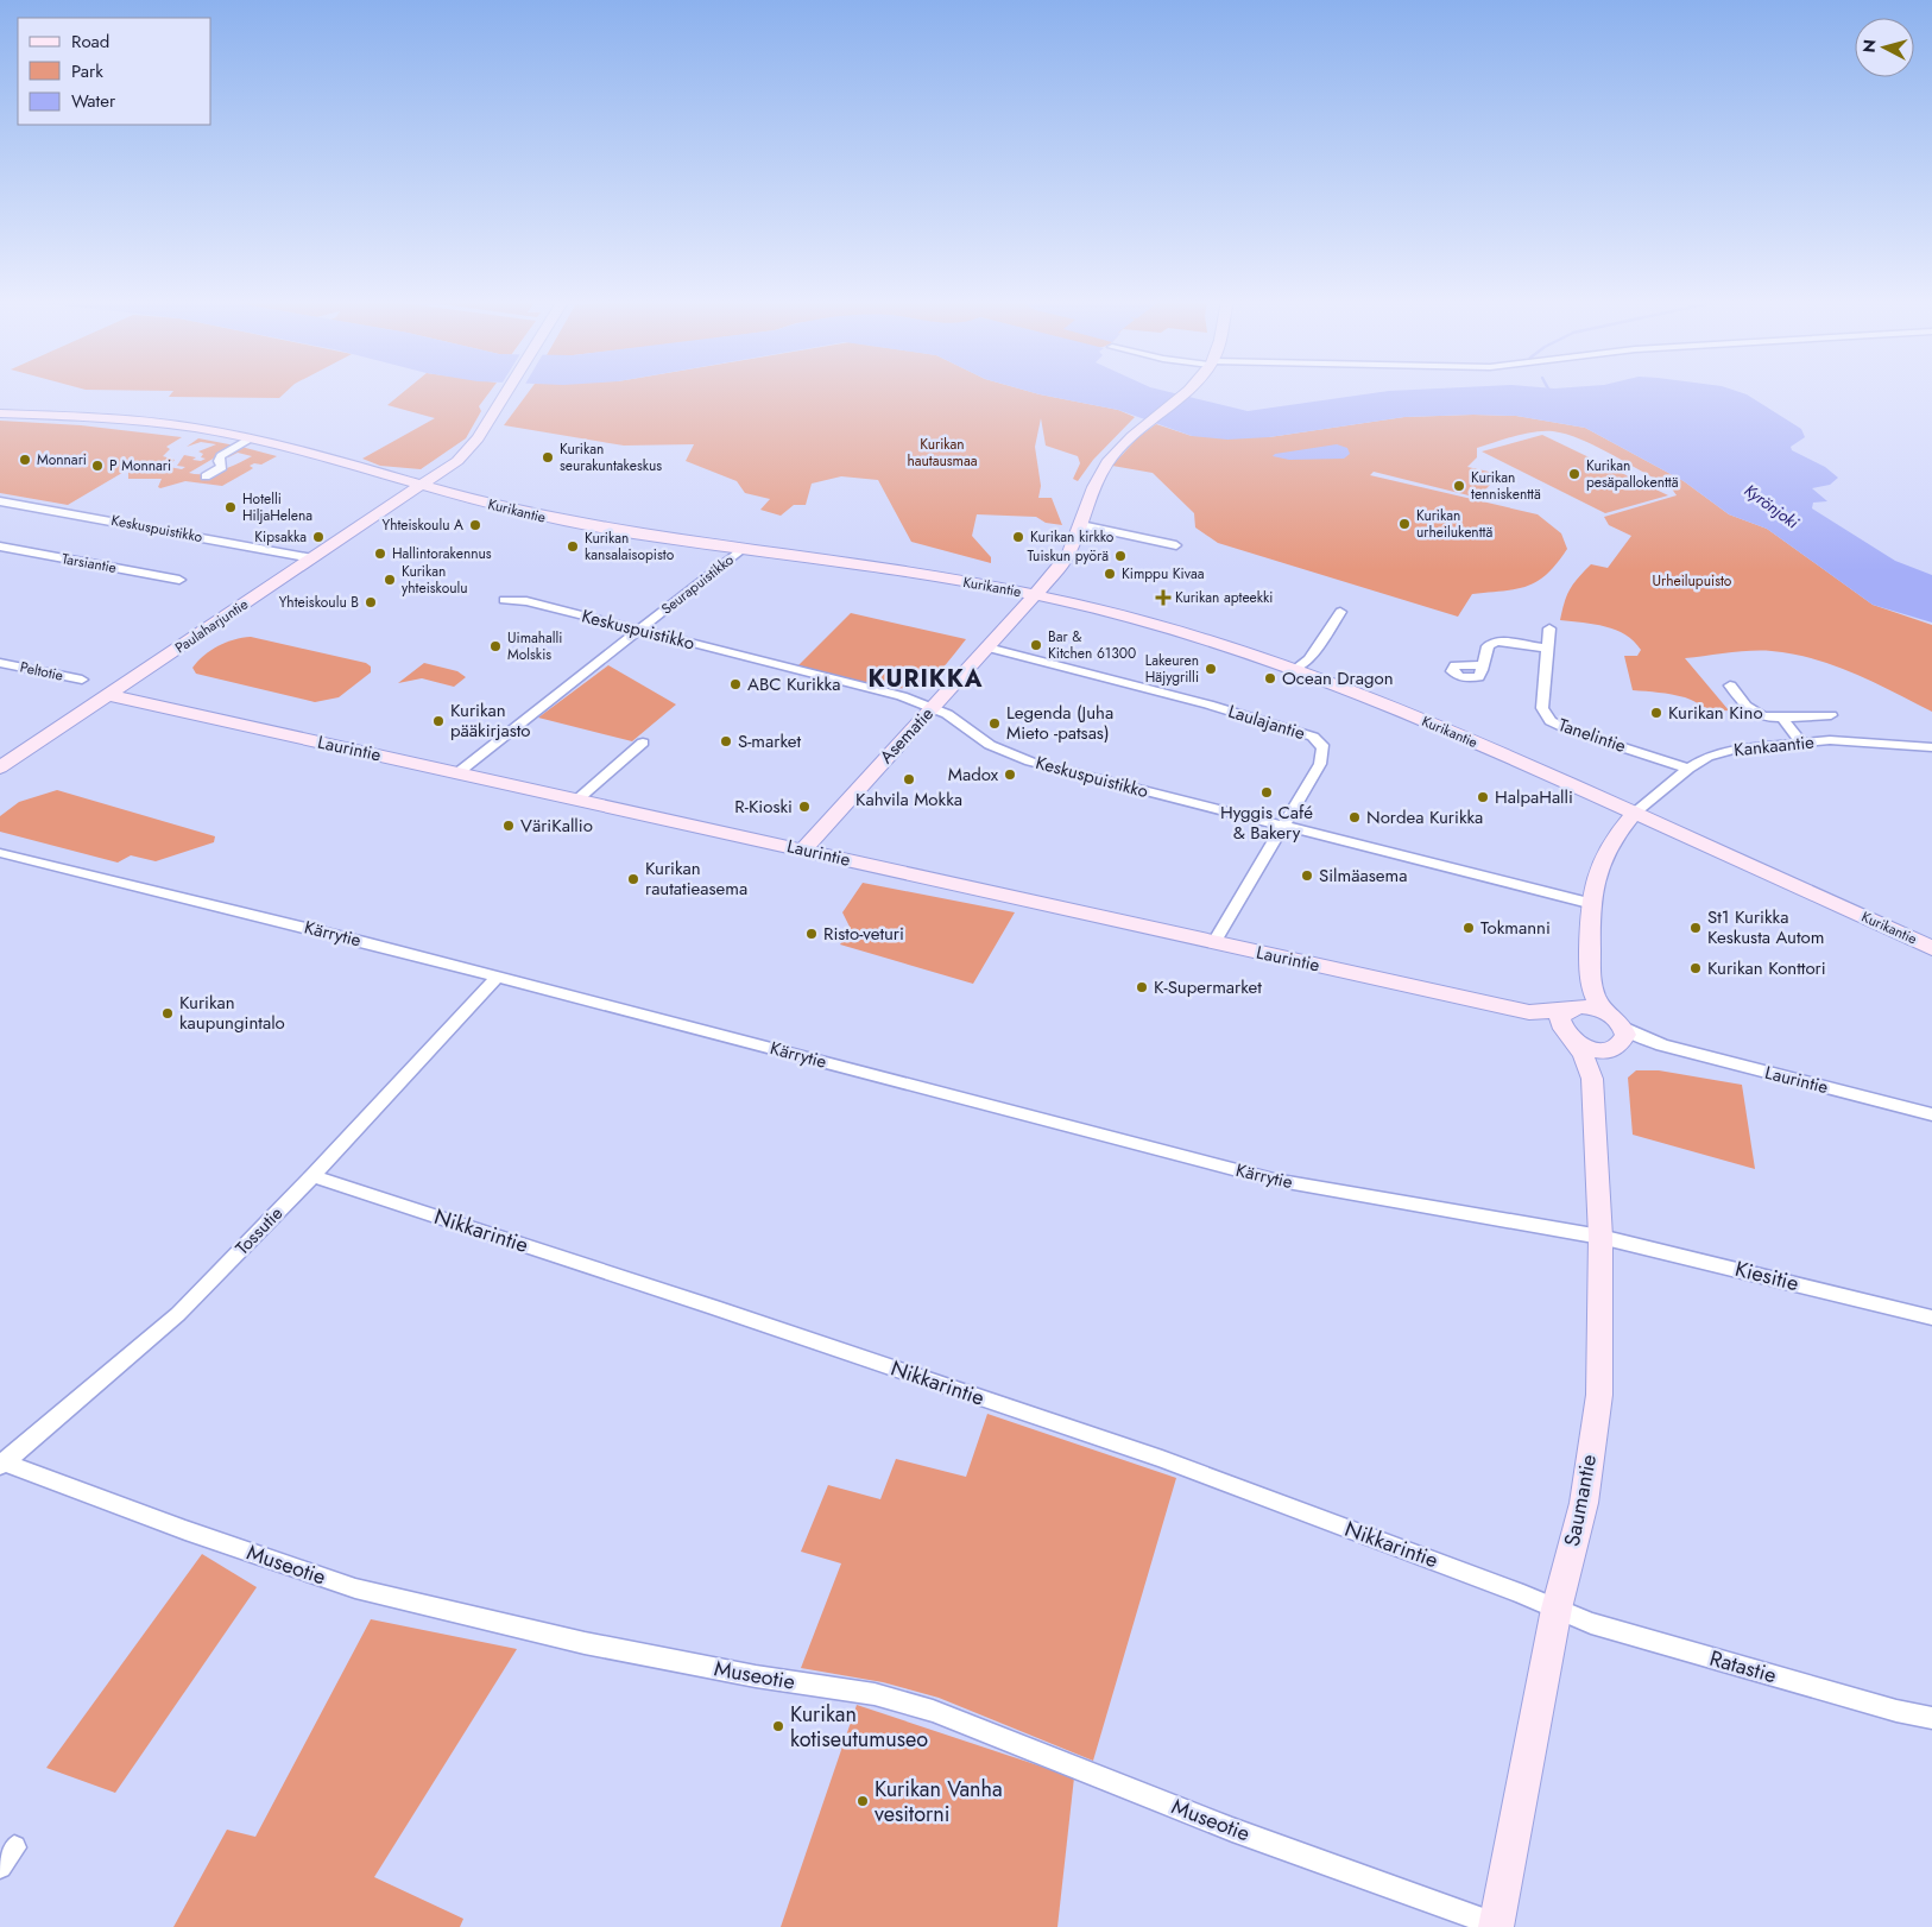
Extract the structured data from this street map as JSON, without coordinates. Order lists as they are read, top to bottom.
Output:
{
  "streets": {
    "street": [
      "Kurikantie",
      "Keskuspuistikko",
      "Tarsiantie",
      "Seurapuistikko",
      "Paulaharjuntie",
      "Peltotie",
      "Laulajantie",
      "Asematie",
      "Tanelintie",
      "Kankaantie",
      "Laurintie",
      "Kärrytie",
      "Tossutie",
      "Nikkarintie",
      "Kiesitie",
      "Saumantie",
      "Museotie",
      "Ratastie"
    ]
  },
  "crossings": [
    ["Kurikantie", "Seurapuistikko"],
    ["Kurikantie", "Paulaharjuntie"],
    ["Kurikantie", "Asematie"],
    ["Kurikantie", "Kankaantie"],
    ["Keskuspuistikko", "Seurapuistikko"],
    ["Keskuspuistikko", "Paulaharjuntie"],
    ["Keskuspuistikko", "Laulajantie"],
    ["Keskuspuistikko", "Asematie"],
    ["Seurapuistikko", "Laurintie"],
    ["Paulaharjuntie", "Laurintie"],
    ["Laulajantie", "Asematie"],
    ["Laulajantie", "Laurintie"],
    ["Asematie", "Laurintie"],
    ["Tanelintie", "Kankaantie"],
    ["Laurintie", "Saumantie"],
    ["Kärrytie", "Tossutie"],
    ["Kärrytie", "Kiesitie"],
    ["Kärrytie", "Saumantie"],
    ["Tossutie", "Nikkarintie"],
    ["Tossutie", "Museotie"],
    ["Nikkarintie", "Saumantie"],
    ["Nikkarintie", "Ratastie"],
    ["Kiesitie", "Saumantie"],
    ["Saumantie", "Museotie"],
    ["Saumantie", "Ratastie"]
  ],
  "districts": ["KURIKKA"],
  "water": ["Kyrönjoki"],
  "parks": ["Kurikan hautausmaa", "Urheilupuisto"],
  "places": {
    "other": [
      "Kurikan seurakuntakeskus",
      "Monnari",
      "P Monnari",
      "Kurikan pesäpallokenttä",
      "Kurikan tenniskenttä",
      "Hotelli HiljaHelena",
      "Kurikan urheilukenttä",
      "Yhteiskoulu A",
      "Kipsakka",
      "Kurikan kirkko",
      "Kurikan kansalaisopisto",
      "Hallintorakennus",
      "Tuiskun pyörä",
      "Kimppu Kivaa",
      "Kurikan yhteiskoulu",
      "Yhteiskoulu B",
      "Bar & Kitchen 61300",
      "Uimahalli Molskis",
      "Lakeuren Häjygrilli",
      "Ocean Dragon",
      "ABC Kurikka",
      "Kurikan Kino",
      "Kurikan pääkirjasto",
      "Legenda (Juha Mieto -patsas)",
      "S-market",
      "Madox",
      "Kahvila Mokka",
      "Hyggis Café & Bakery",
      "HalpaHalli",
      "R-Kioski",
      "Nordea Kurikka",
      "VäriKallio",
      "Silmäasema",
      "Kurikan rautatieasema",
      "Tokmanni",
      "St1 Kurikka Keskusta Autom",
      "Risto-veturi",
      "Kurikan Konttori",
      "K-Supermarket",
      "Kurikan kaupungintalo",
      "Kurikan kotiseutumuseo",
      "Kurikan Vanha vesitorni"
    ],
    "health": ["Kurikan apteekki"]
  },
  "legend": ["Road", "Park", "Water"],
  "north": "left"
}
